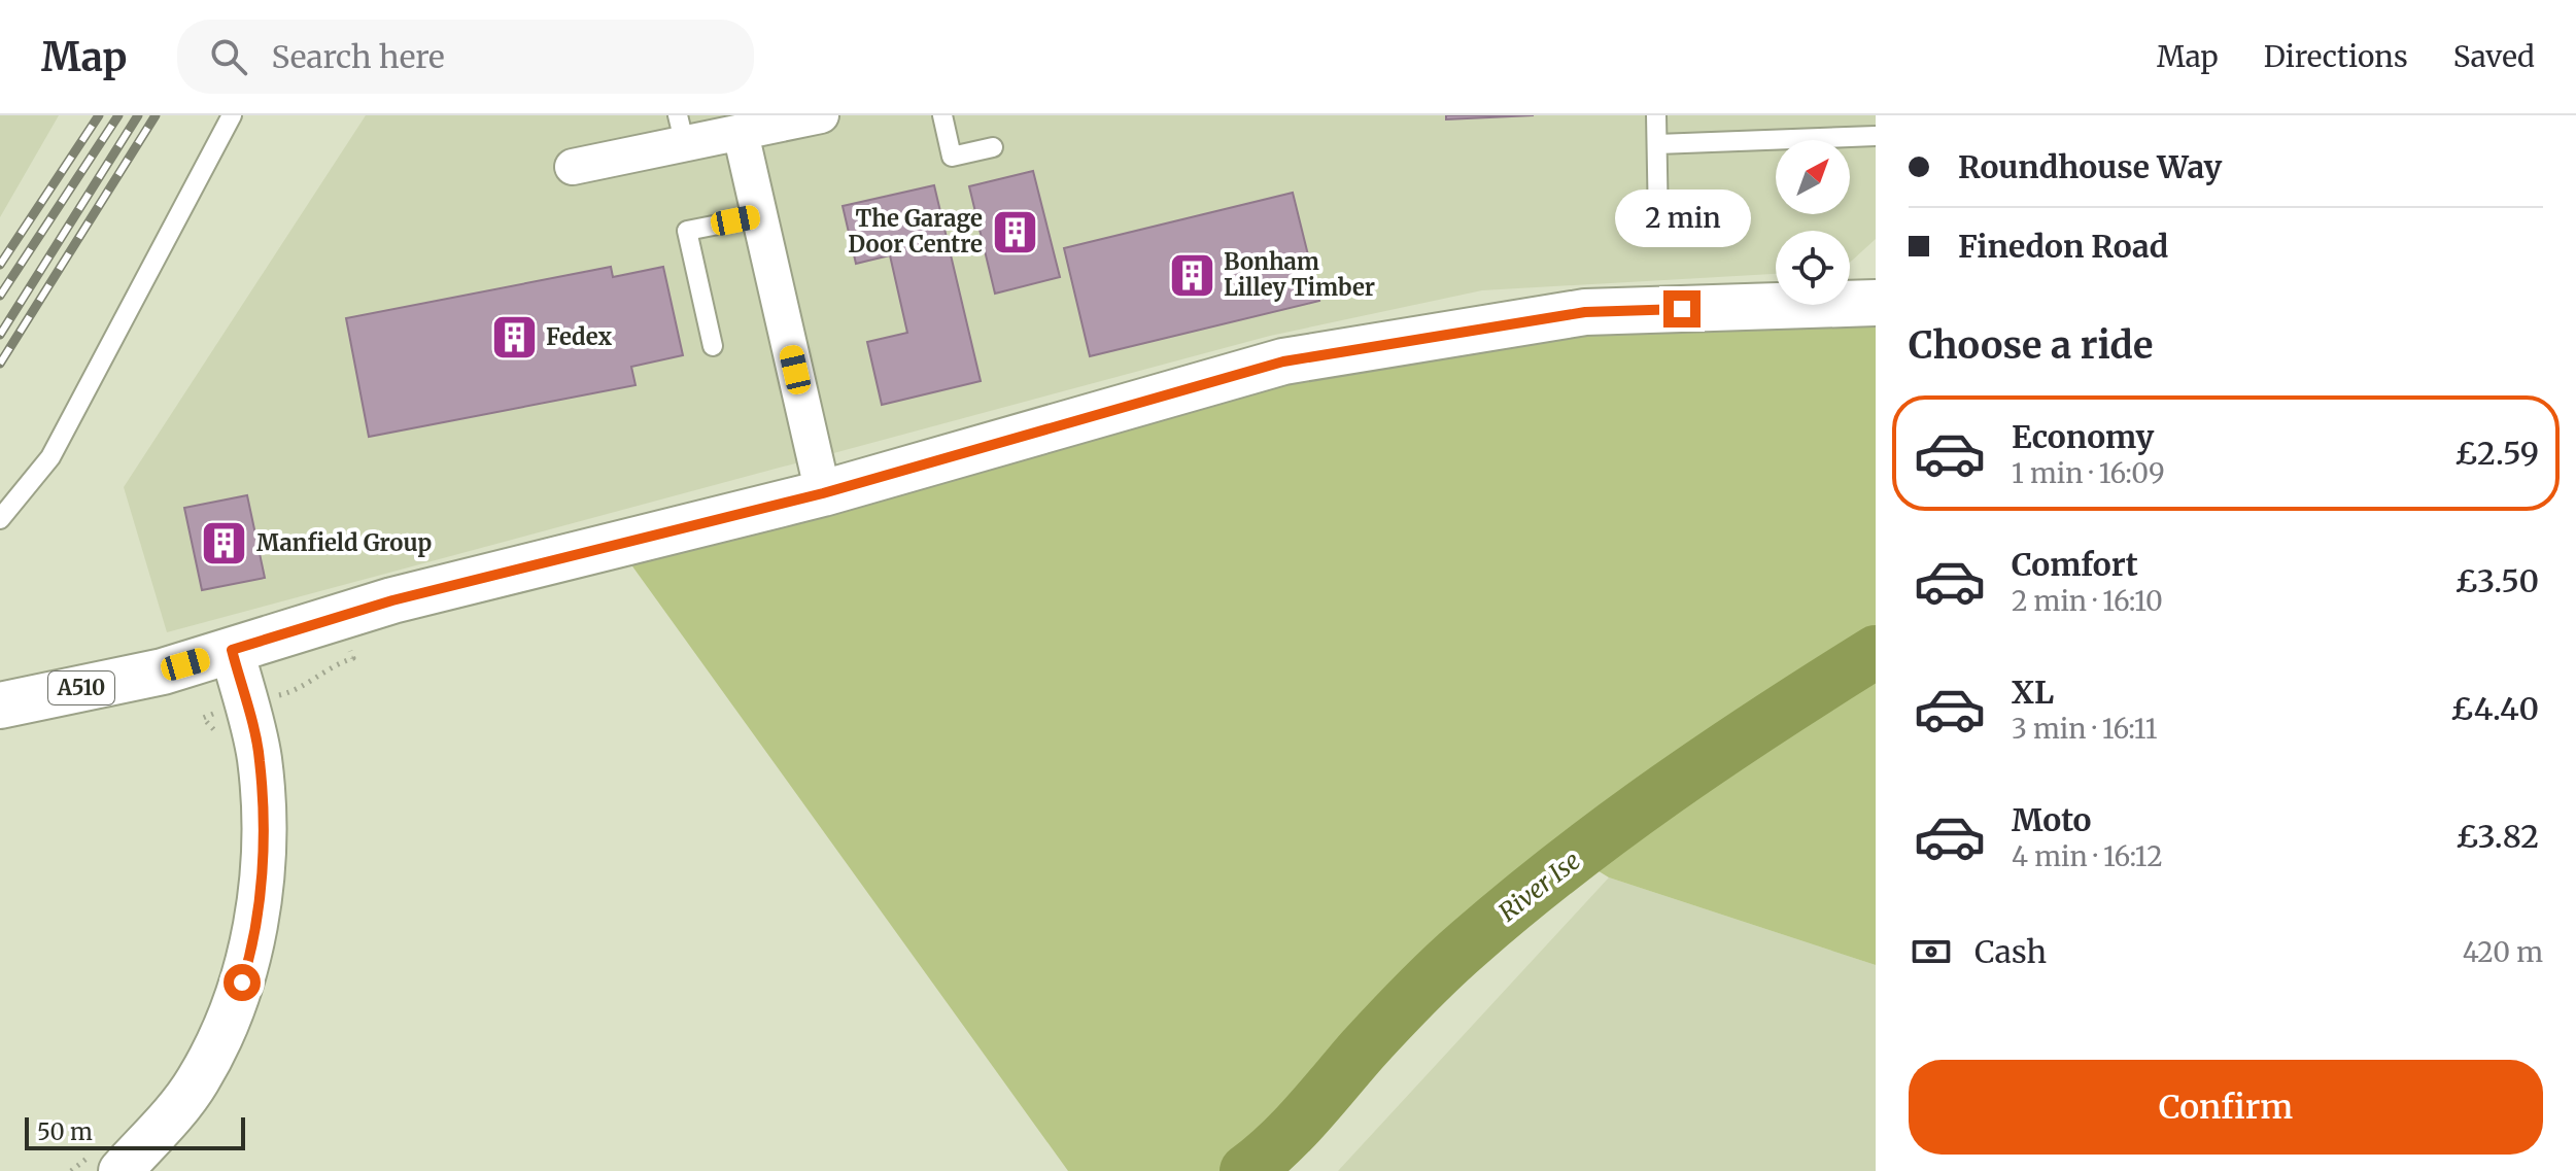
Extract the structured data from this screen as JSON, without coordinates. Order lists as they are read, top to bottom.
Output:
{
  "streets": {
    "main road": ["A510"]
  },
  "water": ["River Ise"],
  "places": {
    "building": [
      "The Garage Door Centre",
      "Bonham Lilley Timber",
      "Fedex",
      "Manfield Group"
    ]
  },
  "scale_bar": "50 m",
  "north": "top right",
  "page": {
    "header": "Map",
    "search": "Search here",
    "nav": ["Map", "Directions", "Saved"],
    "banner": ["Roundhouse Way", "Finedon Road"],
    "bubble": "2 min",
    "heading": "Choose a ride",
    "list": [
      {
        "name": "Economy",
        "note": "1 min · 16:09",
        "value": "£2.59"
      },
      {
        "name": "Comfort",
        "note": "2 min · 16:10",
        "value": "£3.50"
      },
      {
        "name": "XL",
        "note": "3 min · 16:11",
        "value": "£4.40"
      },
      {
        "name": "Moto",
        "note": "4 min · 16:12",
        "value": "£3.82"
      }
    ],
    "pay": ["Cash", "420 m"],
    "buttons": "Confirm",
    "scale": "50 m"
  }
}
